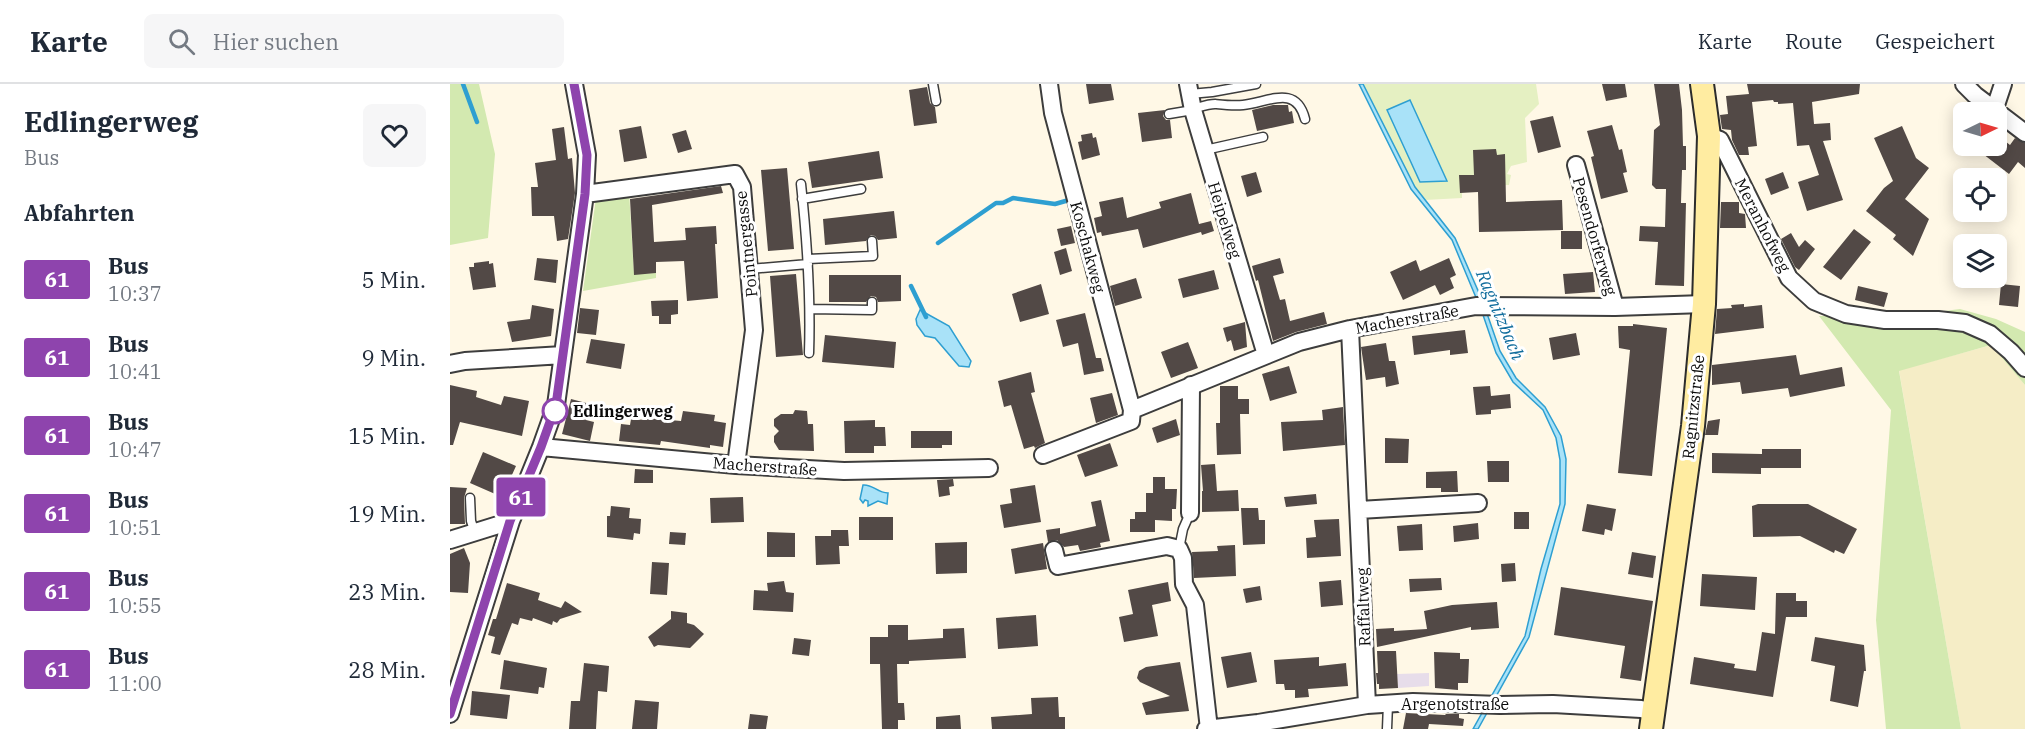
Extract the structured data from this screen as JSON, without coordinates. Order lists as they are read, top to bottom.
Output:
{
  "streets": {
    "main road": ["Ragnitzstraße"],
    "street": [
      "Heipelweg",
      "Meranhofweg",
      "Pesendorferweg",
      "Pointnergasse",
      "Koschakweg",
      "Macherstraße",
      "Raffaltweg",
      "Argenotstraße"
    ]
  },
  "crossings": [
    ["Heipelweg", "Macherstraße"],
    ["Meranhofweg", "Ragnitzstraße"],
    ["Pesendorferweg", "Macherstraße"],
    ["Pointnergasse", "Macherstraße"],
    ["Koschakweg", "Macherstraße"],
    ["Macherstraße", "Ragnitzstraße"],
    ["Macherstraße", "Raffaltweg"],
    ["Ragnitzstraße", "Argenotstraße"],
    ["Raffaltweg", "Argenotstraße"]
  ],
  "water": ["Ragnitzbach"],
  "places": ["Edlingerweg"],
  "lines": ["bus line 61"],
  "north": "right",
  "page": {
    "header": "Karte",
    "search": "Hier suchen",
    "nav": ["Karte", "Route", "Gespeichert"],
    "heading": [
      ["Edlingerweg", "Bus"],
      "Abfahrten"
    ],
    "on_map": "61",
    "list": [
      {
        "mark": "61",
        "name": "Bus",
        "note": "10:37",
        "value": "5 Min."
      },
      {
        "mark": "61",
        "name": "Bus",
        "note": "10:41",
        "value": "9 Min."
      },
      {
        "mark": "61",
        "name": "Bus",
        "note": "10:47",
        "value": "15 Min."
      },
      {
        "mark": "61",
        "name": "Bus",
        "note": "10:51",
        "value": "19 Min."
      },
      {
        "mark": "61",
        "name": "Bus",
        "note": "10:55",
        "value": "23 Min."
      },
      {
        "mark": "61",
        "name": "Bus",
        "note": "11:00",
        "value": "28 Min."
      }
    ]
  }
}
